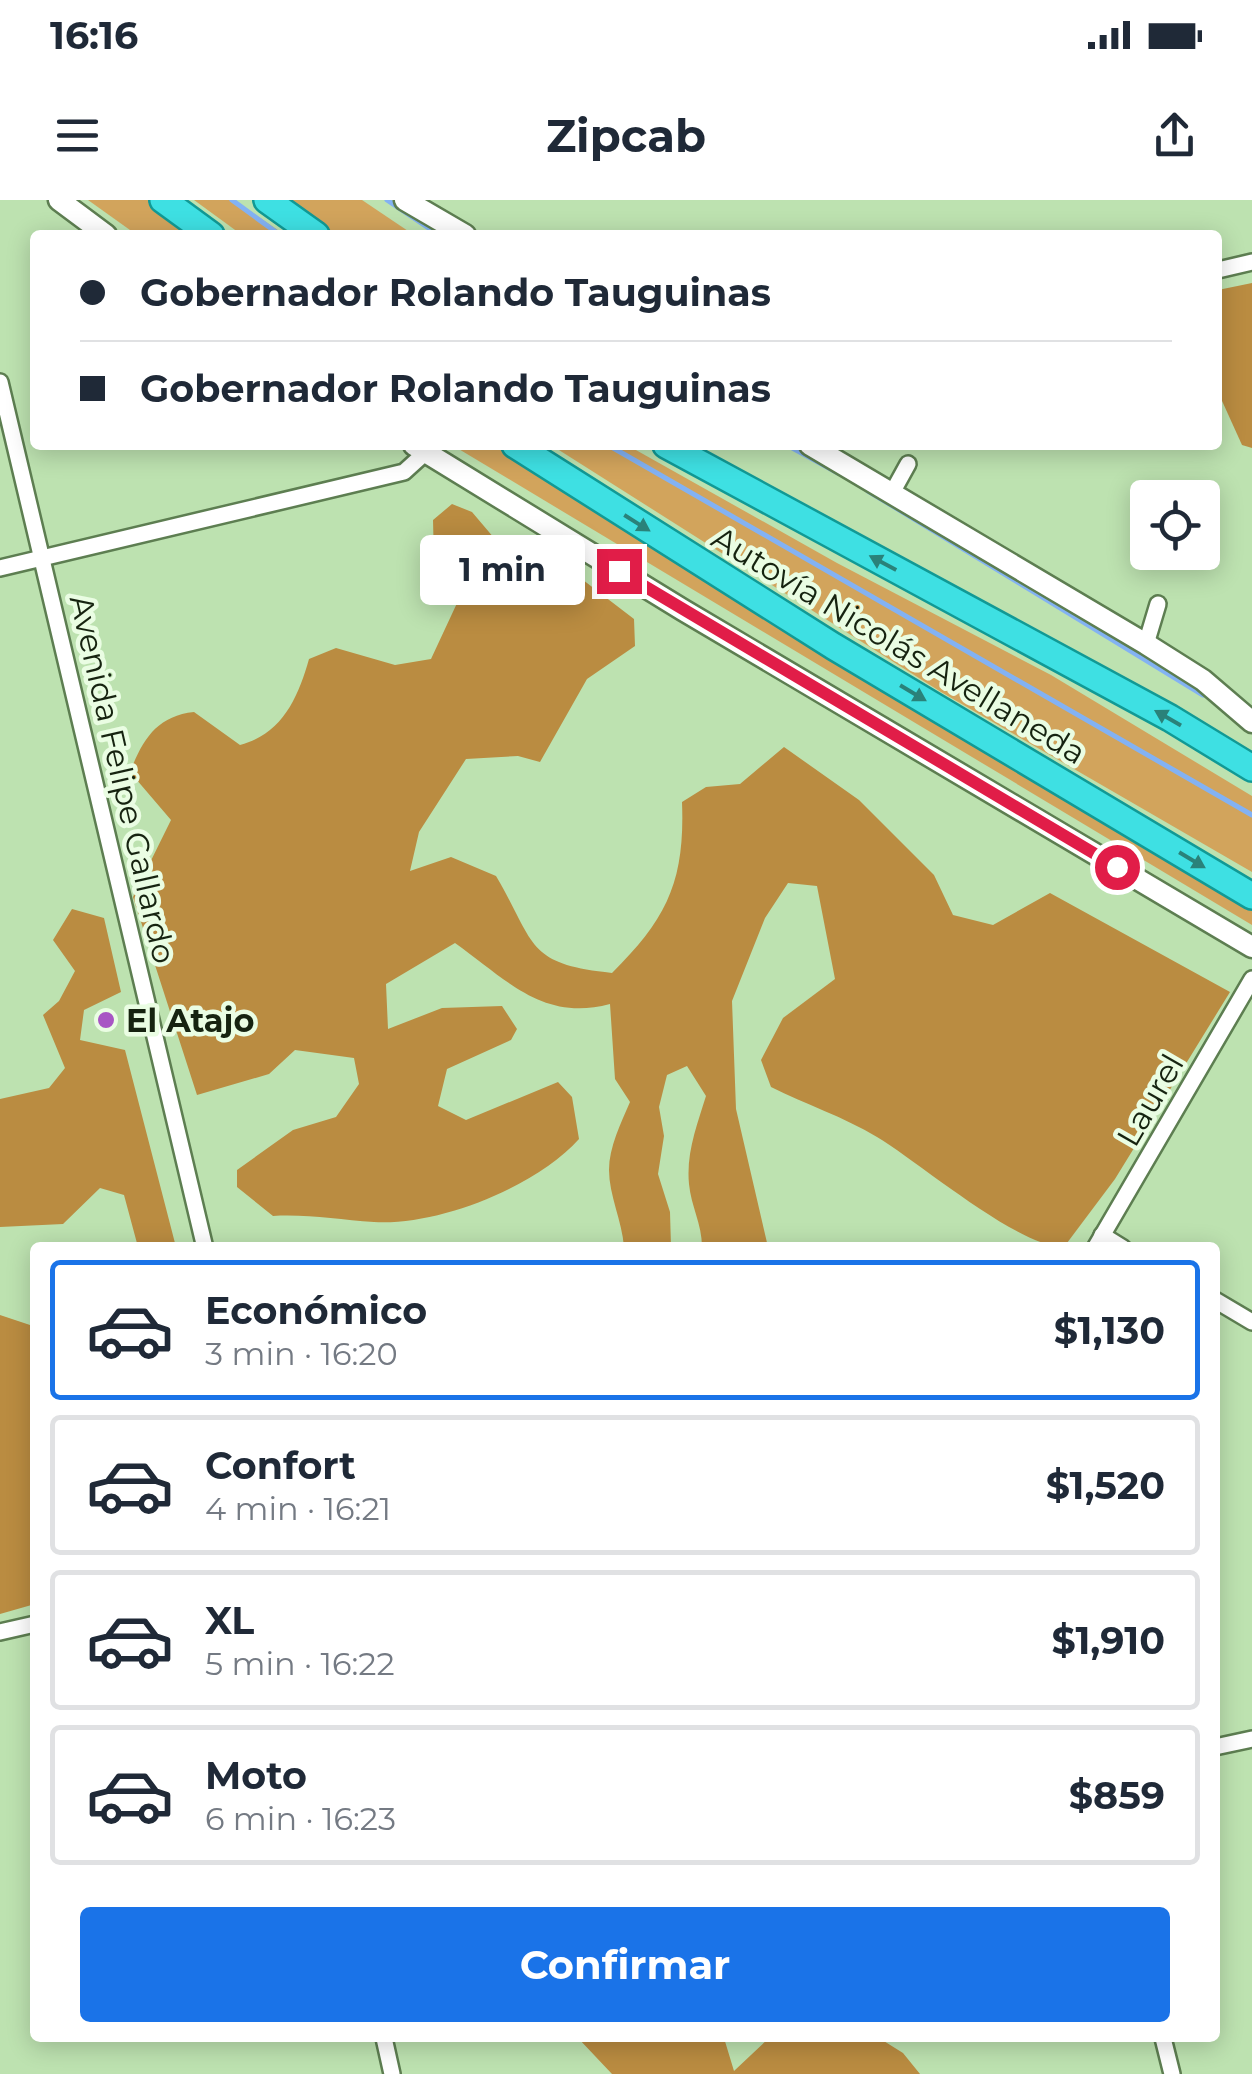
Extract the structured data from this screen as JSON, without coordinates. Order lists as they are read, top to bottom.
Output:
{
  "streets": {
    "highway": ["Autovía Nicolás Avellaneda"],
    "street": ["Avenida Felipe Gallardo", "Laurel"]
  },
  "places": ["El Atajo"],
  "page": {
    "status": "16:16",
    "header": "Zipcab",
    "banner": ["Gobernador Rolando Tauguinas", "Gobernador Rolando Tauguinas"],
    "bubble": "1 min",
    "list": [
      {
        "name": "Económico",
        "note": "3 min · 16:20",
        "value": "$1,130"
      },
      {
        "name": "Confort",
        "note": "4 min · 16:21",
        "value": "$1,520"
      },
      {
        "name": "XL",
        "note": "5 min · 16:22",
        "value": "$1,910"
      },
      {
        "name": "Moto",
        "note": "6 min · 16:23",
        "value": "$859"
      }
    ],
    "buttons": "Confirmar"
  }
}
